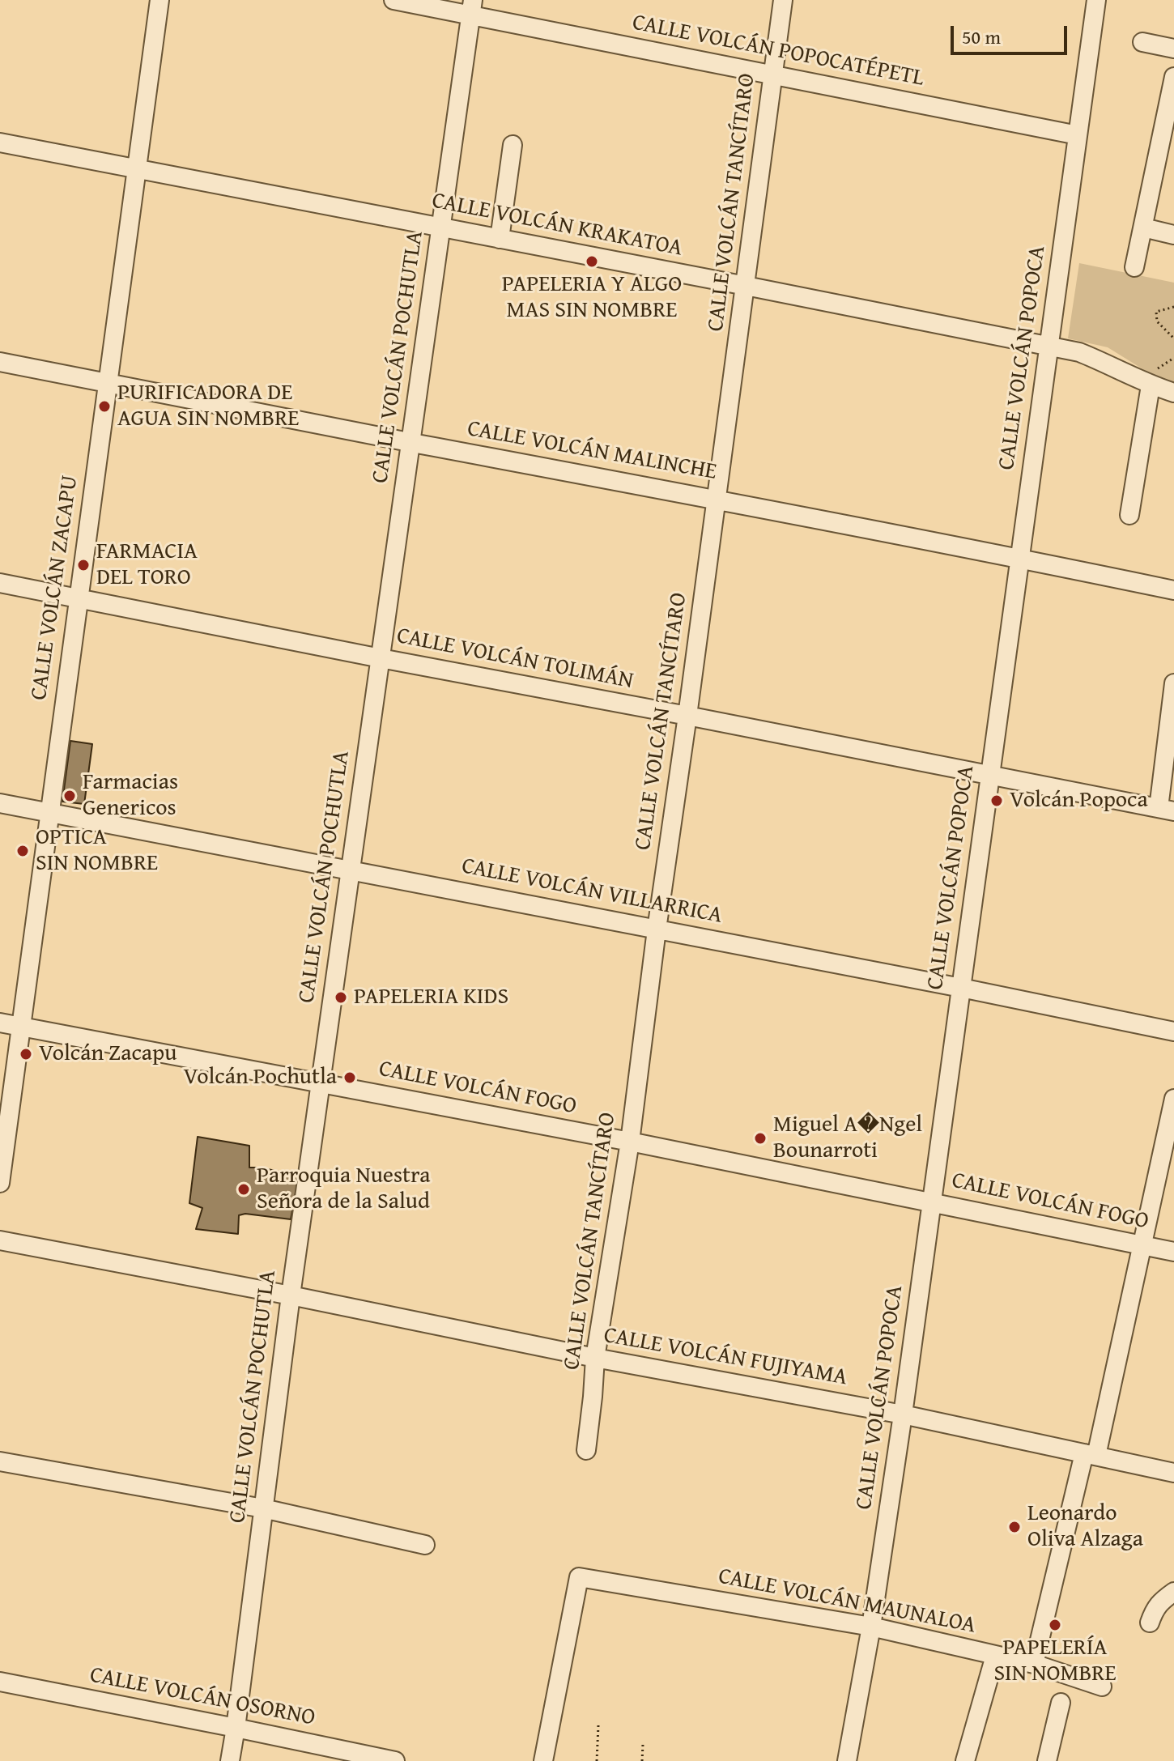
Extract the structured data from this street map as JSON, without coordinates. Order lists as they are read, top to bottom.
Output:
{
  "streets": {
    "street": [
      "CALLE VOLCÁN POPOCATÉPETL",
      "CALLE VOLCÁN TANCÍTARO",
      "CALLE VOLCÁN KRAKATOA",
      "CALLE VOLCÁN POCHUTLA",
      "CALLE VOLCÁN POPOCA",
      "CALLE VOLCÁN MALINCHE",
      "CALLE VOLCÁN ZACAPU",
      "CALLE VOLCÁN TOLIMÁN",
      "CALLE VOLCÁN VILLARRICA",
      "CALLE VOLCÁN FOGO",
      "CALLE VOLCÁN FUJIYAMA",
      "CALLE VOLCÁN MAUNALOA",
      "CALLE VOLCÁN OSORNO"
    ]
  },
  "crossings": [
    ["CALLE VOLCÁN POPOCATÉPETL", "CALLE VOLCÁN TANCÍTARO"],
    ["CALLE VOLCÁN POPOCATÉPETL", "CALLE VOLCÁN POCHUTLA"],
    ["CALLE VOLCÁN POPOCATÉPETL", "CALLE VOLCÁN POPOCA"],
    ["CALLE VOLCÁN TANCÍTARO", "CALLE VOLCÁN KRAKATOA"],
    ["CALLE VOLCÁN TANCÍTARO", "CALLE VOLCÁN MALINCHE"],
    ["CALLE VOLCÁN TANCÍTARO", "CALLE VOLCÁN TOLIMÁN"],
    ["CALLE VOLCÁN TANCÍTARO", "CALLE VOLCÁN VILLARRICA"],
    ["CALLE VOLCÁN TANCÍTARO", "CALLE VOLCÁN FOGO"],
    ["CALLE VOLCÁN TANCÍTARO", "CALLE VOLCÁN FUJIYAMA"],
    ["CALLE VOLCÁN KRAKATOA", "CALLE VOLCÁN POCHUTLA"],
    ["CALLE VOLCÁN KRAKATOA", "CALLE VOLCÁN POPOCA"],
    ["CALLE VOLCÁN KRAKATOA", "CALLE VOLCÁN ZACAPU"],
    ["CALLE VOLCÁN POCHUTLA", "CALLE VOLCÁN MALINCHE"],
    ["CALLE VOLCÁN POCHUTLA", "CALLE VOLCÁN TOLIMÁN"],
    ["CALLE VOLCÁN POCHUTLA", "CALLE VOLCÁN VILLARRICA"],
    ["CALLE VOLCÁN POCHUTLA", "CALLE VOLCÁN FOGO"],
    ["CALLE VOLCÁN POCHUTLA", "CALLE VOLCÁN FUJIYAMA"],
    ["CALLE VOLCÁN POCHUTLA", "CALLE VOLCÁN OSORNO"],
    ["CALLE VOLCÁN POPOCA", "CALLE VOLCÁN MALINCHE"],
    ["CALLE VOLCÁN POPOCA", "CALLE VOLCÁN TOLIMÁN"],
    ["CALLE VOLCÁN POPOCA", "CALLE VOLCÁN VILLARRICA"],
    ["CALLE VOLCÁN POPOCA", "CALLE VOLCÁN FOGO"],
    ["CALLE VOLCÁN POPOCA", "CALLE VOLCÁN FUJIYAMA"],
    ["CALLE VOLCÁN POPOCA", "CALLE VOLCÁN MAUNALOA"],
    ["CALLE VOLCÁN MALINCHE", "CALLE VOLCÁN ZACAPU"],
    ["CALLE VOLCÁN ZACAPU", "CALLE VOLCÁN TOLIMÁN"],
    ["CALLE VOLCÁN ZACAPU", "CALLE VOLCÁN VILLARRICA"],
    ["CALLE VOLCÁN ZACAPU", "CALLE VOLCÁN FOGO"]
  ],
  "places": [
    "PAPELERIA Y ALGO MAS SIN NOMBRE",
    "PURIFICADORA DE AGUA SIN NOMBRE",
    "FARMACIA DEL TORO",
    "Farmacias Genericos",
    "Volcán Popoca",
    "OPTICA SIN NOMBRE",
    "PAPELERIA KIDS",
    "Volcán Zacapu",
    "Volcán Pochutla",
    "Miguel A�Ngel Bounarroti",
    "Parroquia Nuestra Señora de la Salud",
    "Leonardo Oliva Alzaga",
    "PAPELERÍA SIN NOMBRE"
  ],
  "scale_bar": "50 m"
}
